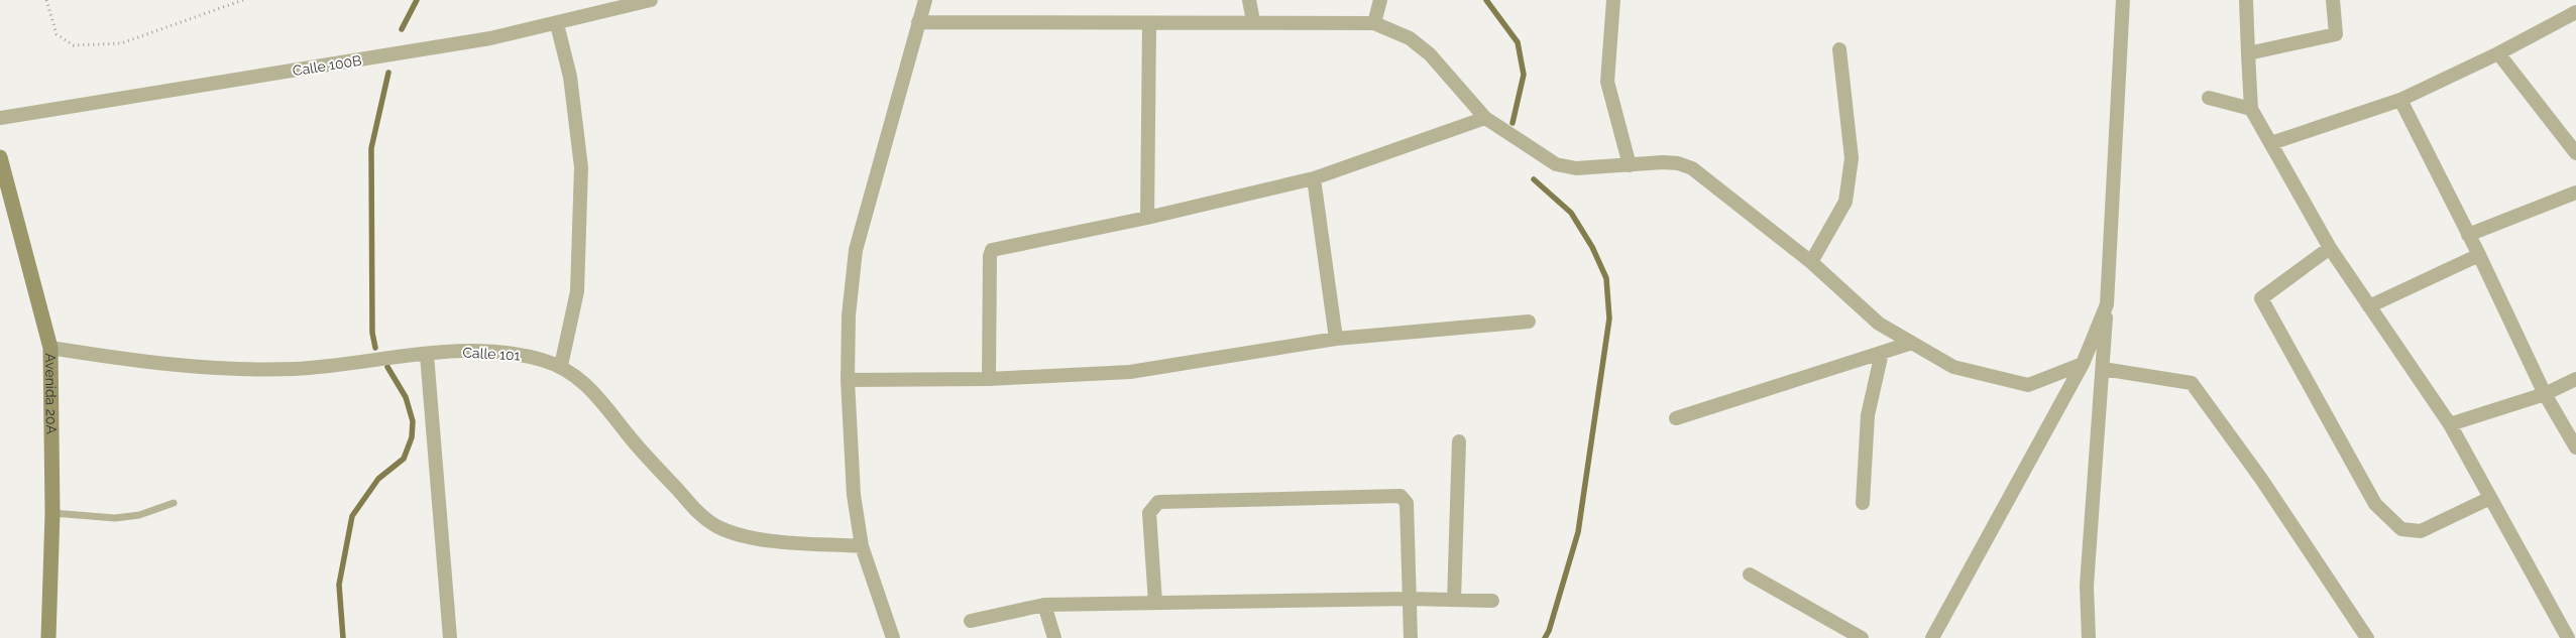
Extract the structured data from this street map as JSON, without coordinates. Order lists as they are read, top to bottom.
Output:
{
  "streets": {
    "street": ["Calle 100B", "Calle 101", "Avenida 20A"]
  },
  "crossings": [
    ["Calle 101", "Avenida 20A"]
  ]
}
